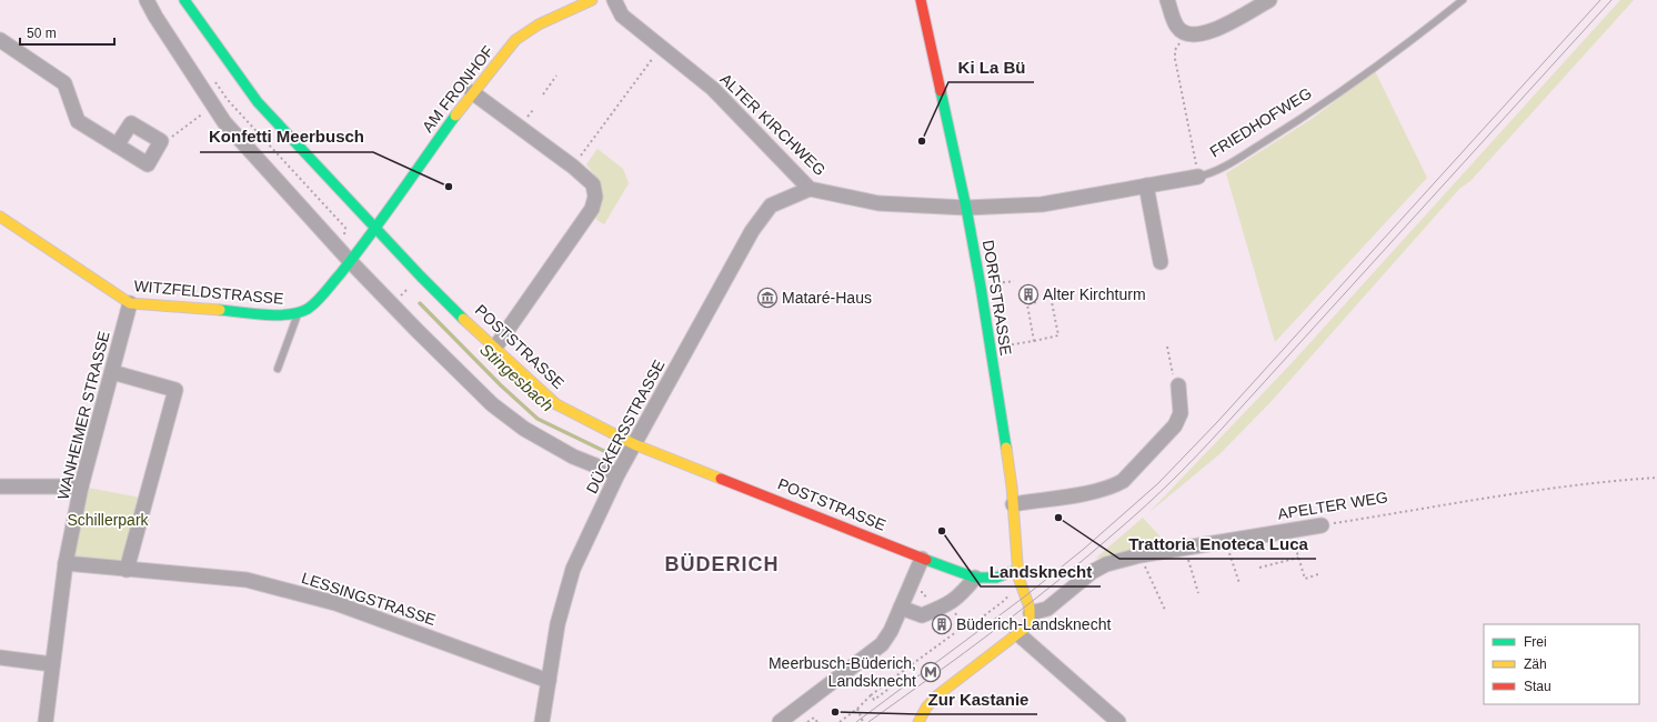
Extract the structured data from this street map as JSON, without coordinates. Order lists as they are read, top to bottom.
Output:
{
  "streets": {
    "street": [
      "AM FRONHOF",
      "FRIEDHOFWEG",
      "ALTER KIRCHWEG",
      "WITZFELDSTRASSE",
      "DORFSTRASSE",
      "POSTSTRASSE",
      "WANHEIMER STRASSE",
      "DÜCKERSSTRASSE",
      "APELTER WEG",
      "LESSINGSTRASSE"
    ]
  },
  "crossings": [
    ["AM FRONHOF", "WITZFELDSTRASSE"],
    ["AM FRONHOF", "POSTSTRASSE"],
    ["FRIEDHOFWEG", "ALTER KIRCHWEG"],
    ["FRIEDHOFWEG", "DORFSTRASSE"],
    ["ALTER KIRCHWEG", "DORFSTRASSE"],
    ["ALTER KIRCHWEG", "DÜCKERSSTRASSE"],
    ["WITZFELDSTRASSE", "POSTSTRASSE"],
    ["WITZFELDSTRASSE", "WANHEIMER STRASSE"],
    ["DORFSTRASSE", "POSTSTRASSE"],
    ["DORFSTRASSE", "APELTER WEG"],
    ["POSTSTRASSE", "DÜCKERSSTRASSE"],
    ["WANHEIMER STRASSE", "LESSINGSTRASSE"],
    ["DÜCKERSSTRASSE", "LESSINGSTRASSE"]
  ],
  "districts": ["BÜDERICH"],
  "water": ["Stingesbach"],
  "parks": ["Schillerpark"],
  "places": {
    "other": [
      "Ki La Bü",
      "Konfetti Meerbusch",
      "Trattoria Enoteca Luca",
      "Landsknecht",
      "Zur Kastanie"
    ],
    "building": ["Alter Kirchturm", "Büderich-Landsknecht"],
    "museum": ["Mataré-Haus"],
    "metro station": ["Meerbusch-Büderich, Landsknecht"]
  },
  "legend": ["Frei", "Zäh", "Stau"],
  "scale_bar": "50 m"
}
